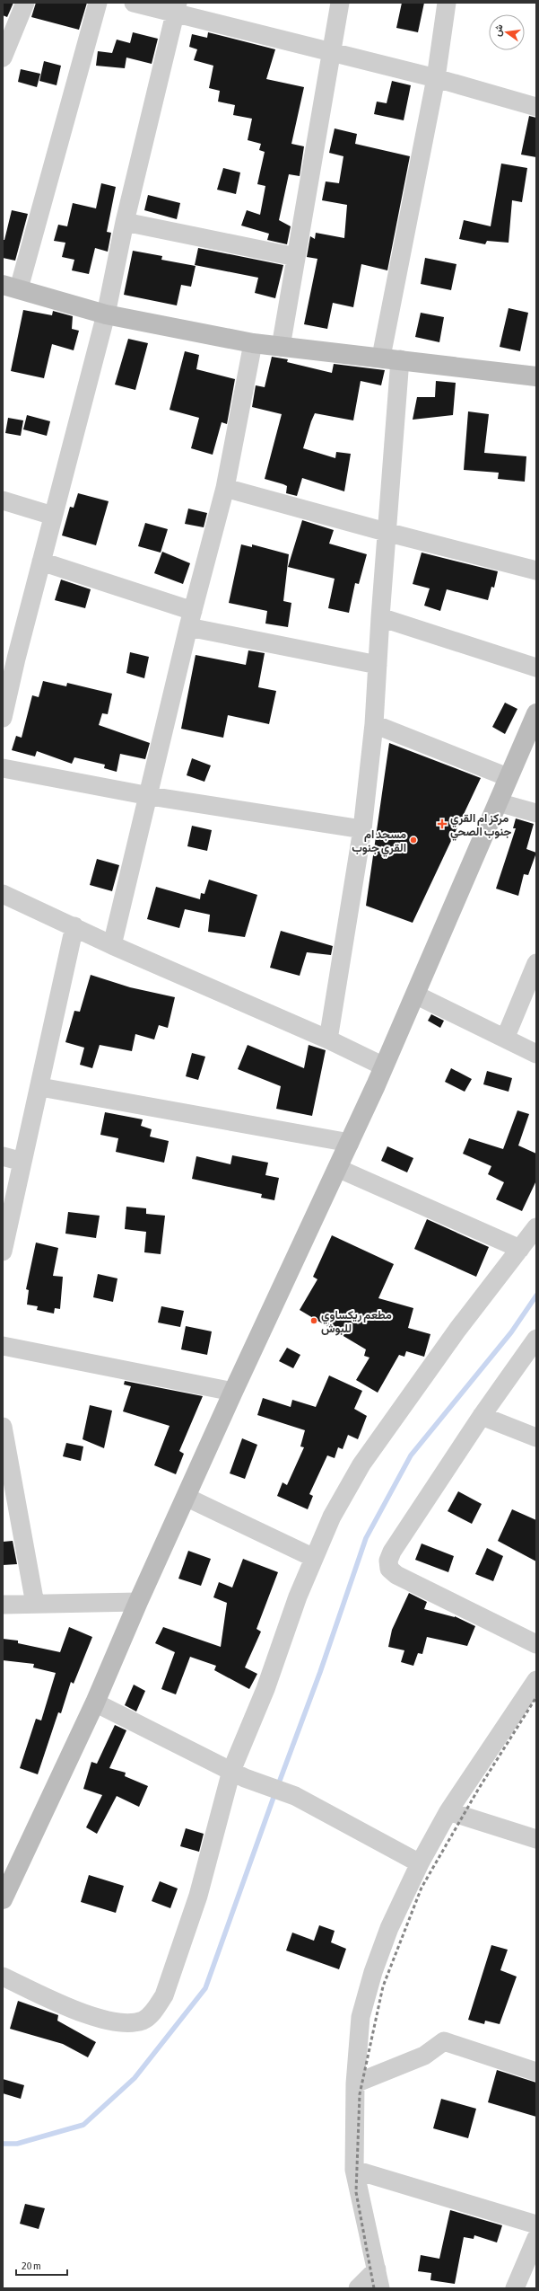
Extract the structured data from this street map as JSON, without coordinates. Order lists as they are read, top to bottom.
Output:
{
  "places": {
    "health": ["مركز ام القري جنوب الصحي"],
    "other": ["مسجد ام القري جنوب", "مطعم ريكساوي للبوش"]
  },
  "scale_bar": "20 m",
  "north": "left"
}
